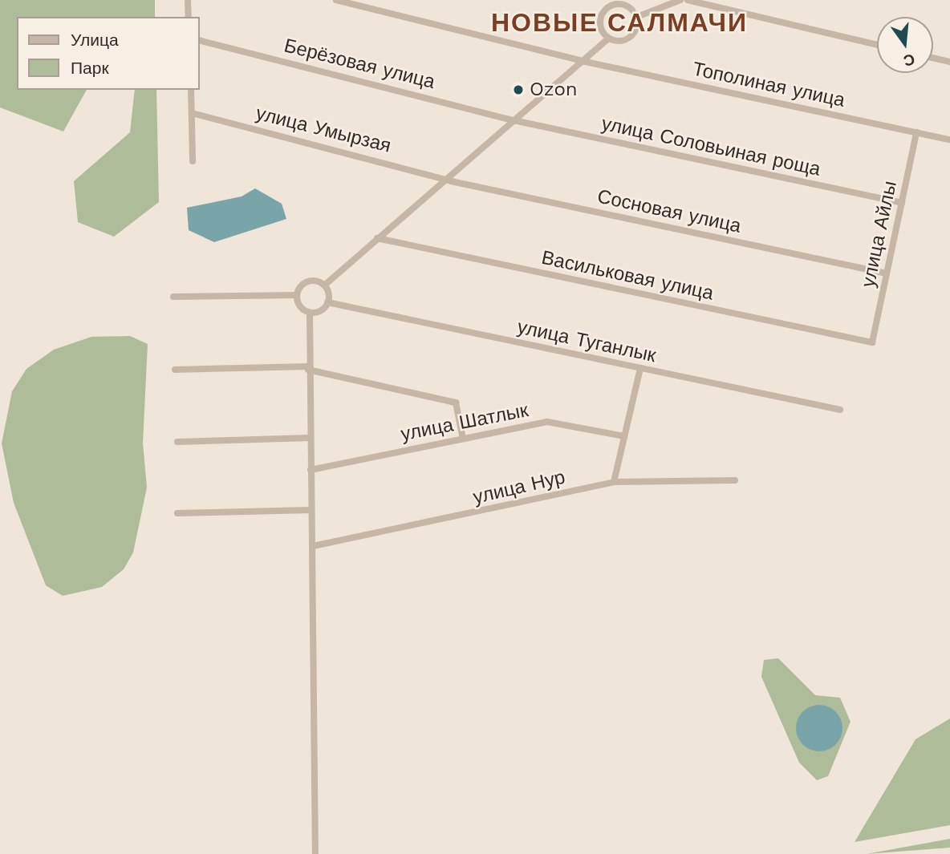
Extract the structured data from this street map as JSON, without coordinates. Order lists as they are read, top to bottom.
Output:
{
  "streets": {
    "street": [
      "Берёзовая улица",
      "Тополиная улица",
      "улица Умырзая",
      "улица Соловьиная роща",
      "Сосновая улица",
      "улица Айлы",
      "Васильковая улица",
      "улица Туганлык",
      "улица Шатлык",
      "улица Нур"
    ]
  },
  "crossings": [
    ["Берёзовая улица", "улица Соловьиная роща"],
    ["Тополиная улица", "улица Айлы"],
    ["улица Умырзая", "Сосновая улица"],
    ["улица Соловьиная роща", "улица Айлы"],
    ["Сосновая улица", "улица Айлы"],
    ["улица Айлы", "Васильковая улица"]
  ],
  "districts": ["НОВЫЕ САЛМАЧИ"],
  "places": ["Ozon"],
  "legend": ["Улица", "Парк"],
  "north": "bottom"
}
